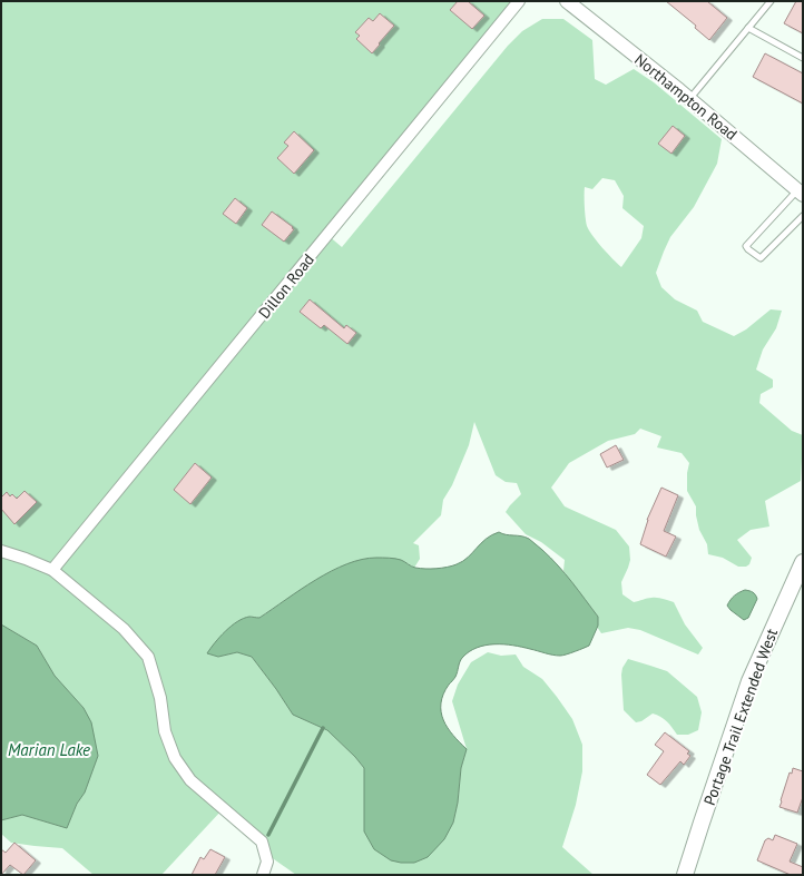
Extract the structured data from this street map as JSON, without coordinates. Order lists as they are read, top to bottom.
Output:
{
  "streets": {
    "main road": ["Portage Trail Extended West"],
    "street": ["Northampton Road", "Dillon Road"]
  },
  "water": ["Marian Lake"]
}
